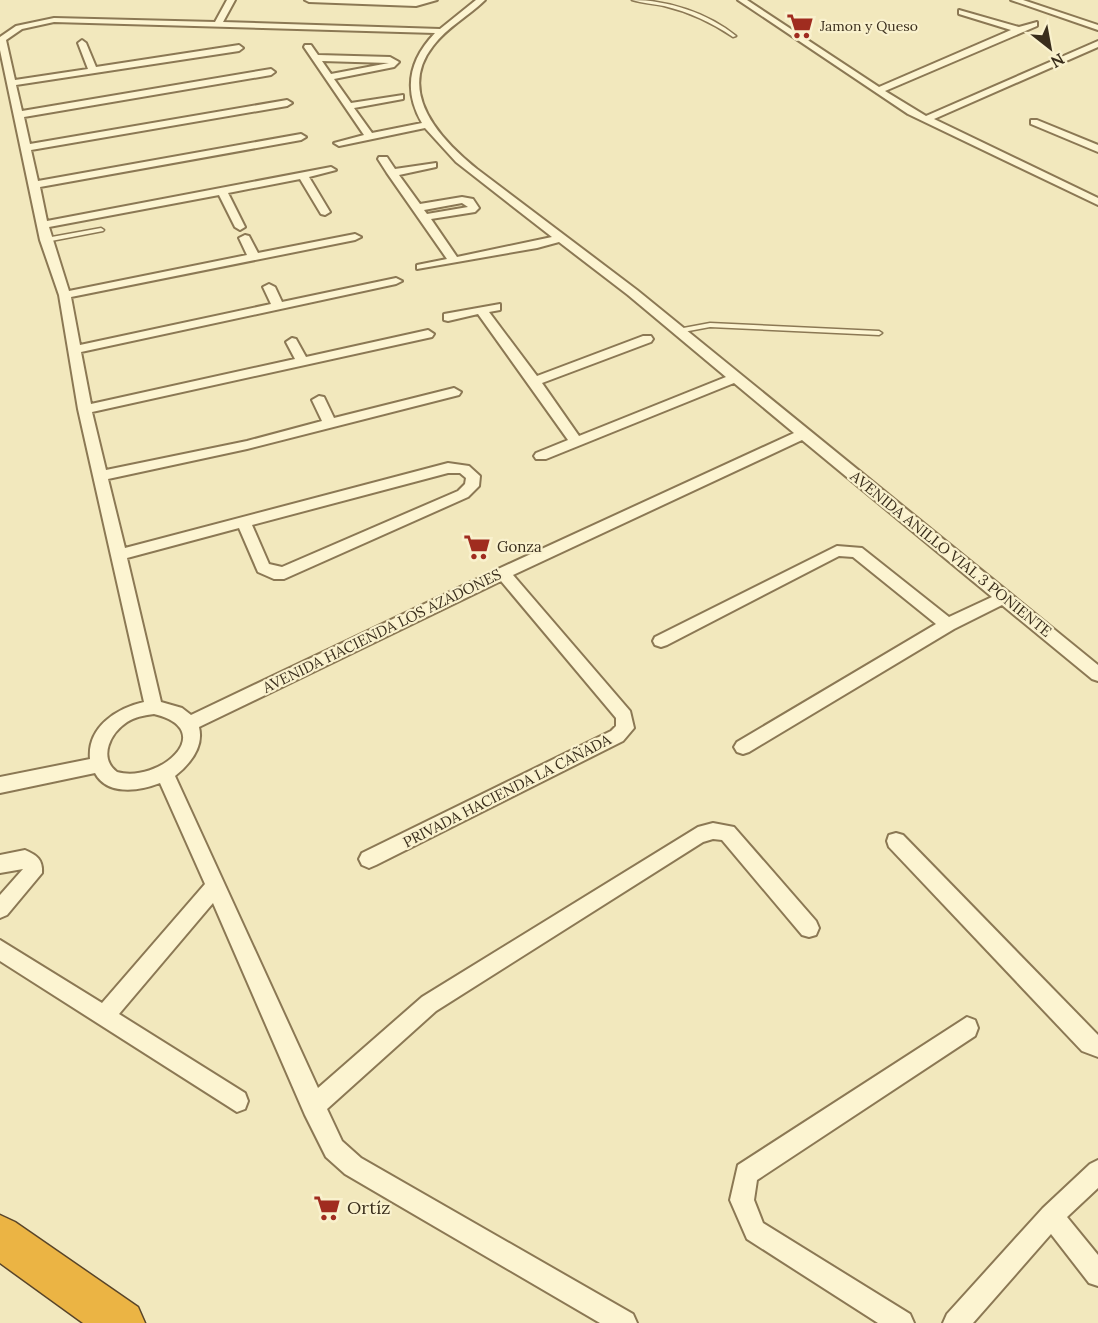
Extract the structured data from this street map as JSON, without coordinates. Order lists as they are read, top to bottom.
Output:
{
  "streets": {
    "street": ["AVENIDA ANILLO VIAL 3 PONIENTE", "AVENIDA HACIENDA LOS AZADONES", "PRIVADA HACIENDA LA CAÑADA"]
  },
  "crossings": [
    ["AVENIDA ANILLO VIAL 3 PONIENTE", "AVENIDA HACIENDA LOS AZADONES"],
    ["AVENIDA HACIENDA LOS AZADONES", "PRIVADA HACIENDA LA CAÑADA"]
  ],
  "places": {
    "supermarket": ["Jamon y Queso", "Gonza", "Ortíz"]
  },
  "north": "bottom right"
}
